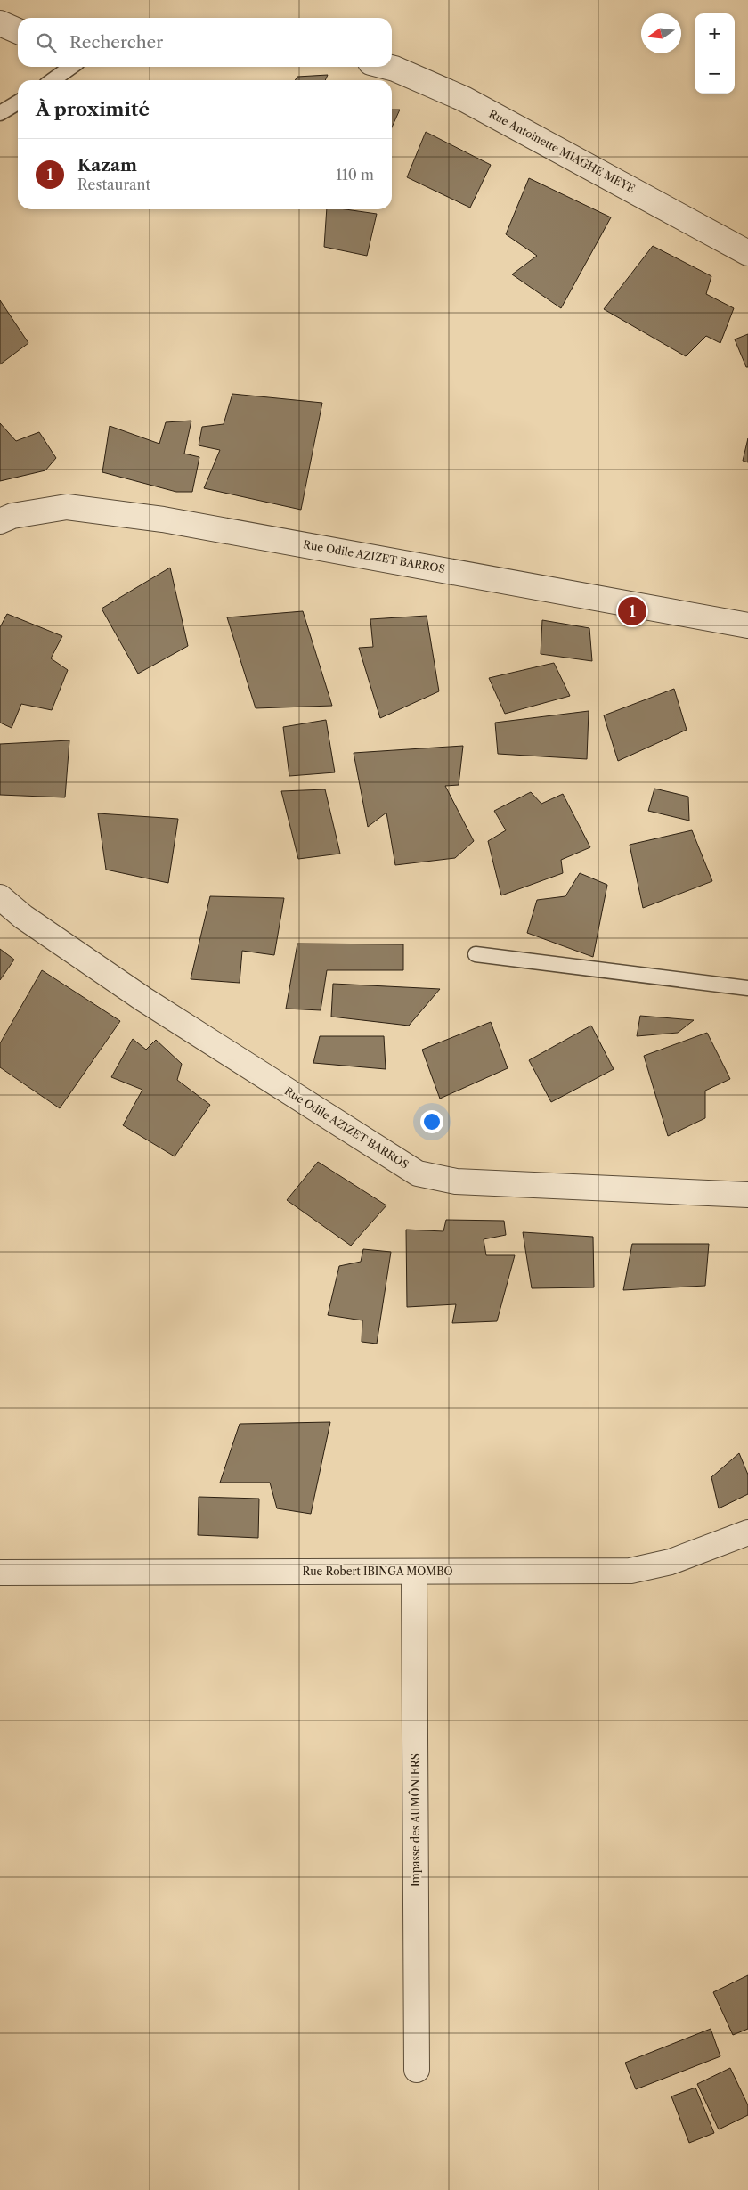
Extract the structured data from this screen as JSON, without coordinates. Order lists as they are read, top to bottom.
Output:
{
  "streets": {
    "street": [
      "Rue Antoinette MIAGHE MEYE",
      "Rue Odile AZIZET BARROS",
      "Rue Robert IBINGA MOMBO",
      "Impasse des AUMÔNIERS"
    ]
  },
  "crossings": [
    ["Rue Robert IBINGA MOMBO", "Impasse des AUMÔNIERS"]
  ],
  "north": "left",
  "page": {
    "map_buttons": ["+", "−"],
    "search": "Rechercher",
    "heading": "À proximité",
    "list": [
      {
        "mark": "1",
        "name": "Kazam",
        "note": "Restaurant",
        "value": "110 m"
      }
    ],
    "pins": "1"
  }
}
